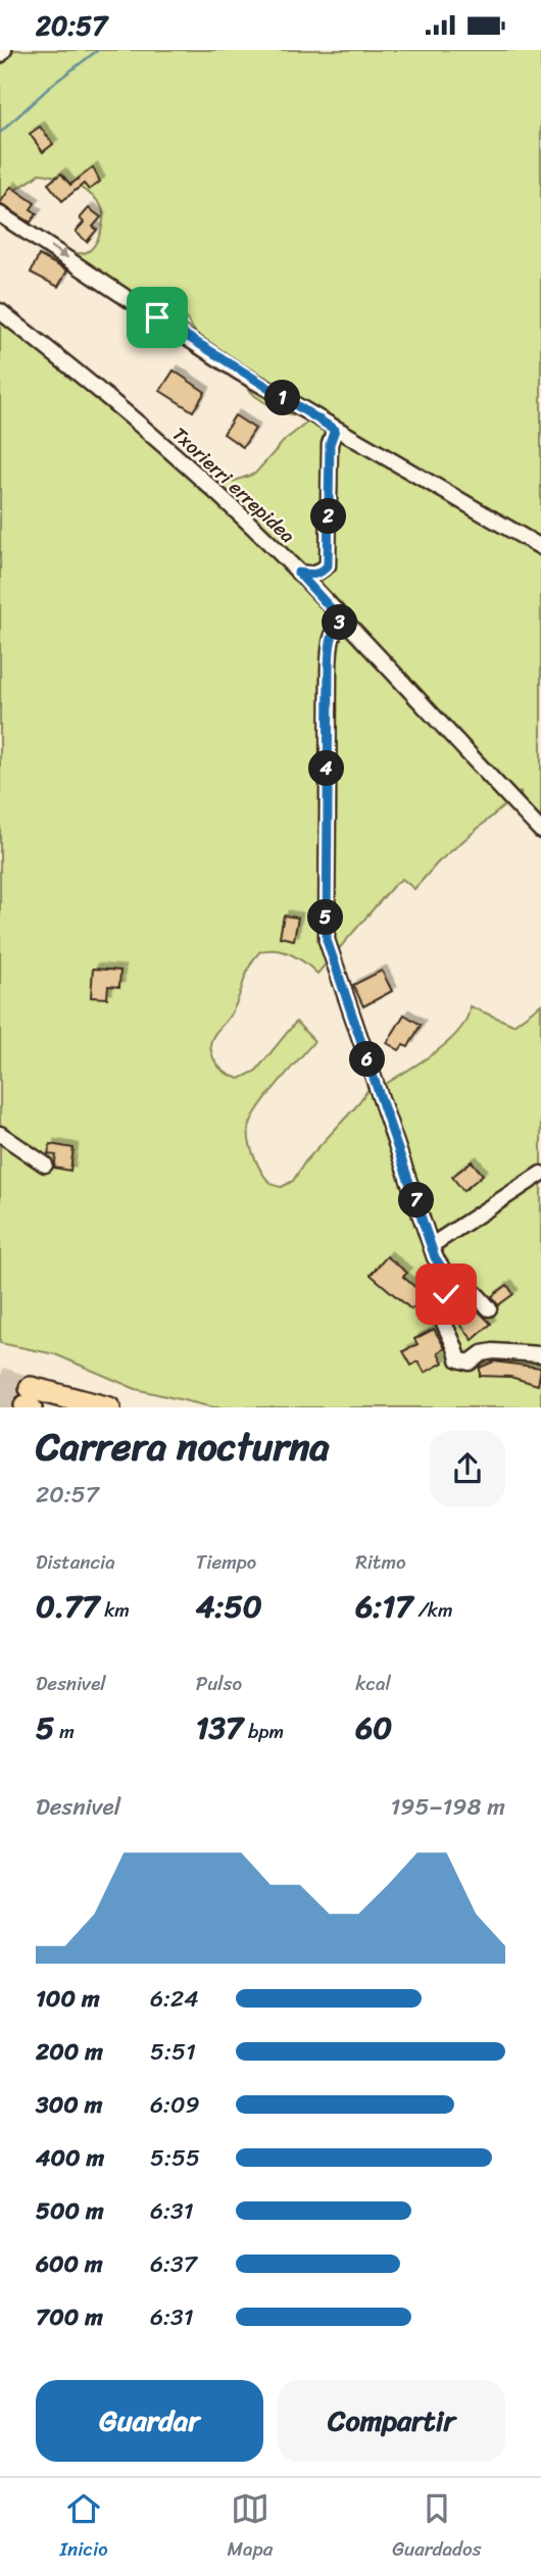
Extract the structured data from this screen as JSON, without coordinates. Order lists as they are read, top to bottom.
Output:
{
  "streets": {
    "street": ["Txorierri errepidea"]
  },
  "page": {
    "status": "20:57",
    "pins": [
      "1",
      "2",
      "3",
      "4",
      "5",
      "6",
      "7"
    ],
    "heading": ["Carrera nocturna", "20:57"],
    "stats": [
      ["Distancia", "0.77 km"],
      ["Tiempo", "4:50"],
      ["Ritmo", "6:17 /km"],
      ["Desnivel", "5 m"],
      ["Pulso", "137 bpm"],
      ["kcal", "60"]
    ],
    "chart": ["Desnivel", "195–198 m"],
    "list": [
      {
        "name": "100 m",
        "note": "6:24"
      },
      {
        "name": "200 m",
        "note": "5:51"
      },
      {
        "name": "300 m",
        "note": "6:09"
      },
      {
        "name": "400 m",
        "note": "5:55"
      },
      {
        "name": "500 m",
        "note": "6:31"
      },
      {
        "name": "600 m",
        "note": "6:37"
      },
      {
        "name": "700 m",
        "note": "6:31"
      }
    ],
    "buttons": ["Guardar", "Compartir"],
    "tabs": ["Inicio", "Mapa", "Guardados"]
  }
}
